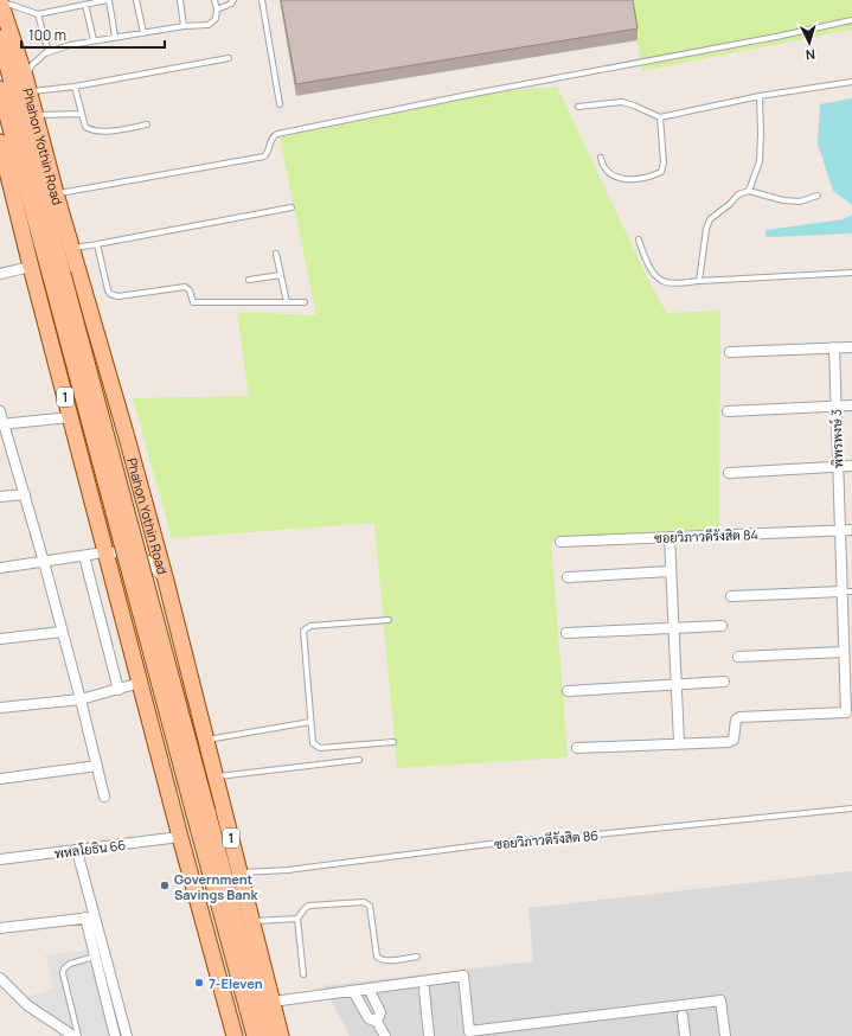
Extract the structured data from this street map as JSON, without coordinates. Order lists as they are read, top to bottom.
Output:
{
  "streets": {
    "main road": ["Phahon Yothin Road", "1"],
    "street": ["พิพรพงษ์ 3", "ซอยวิภาวดีรังสิต 84", "พหลโยธิน 66"],
    "lane": ["ซอยวิภาวดีรังสิต 86"]
  },
  "crossings": [
    ["Phahon Yothin Road", "ซอยวิภาวดีรังสิต 86"],
    ["1", "พหลโยธิน 66"],
    ["พิพรพงษ์ 3", "ซอยวิภาวดีรังสิต 84"]
  ],
  "places": ["Government Savings Bank", "7-Eleven"],
  "scale_bar": "100 m",
  "north": "bottom"
}
